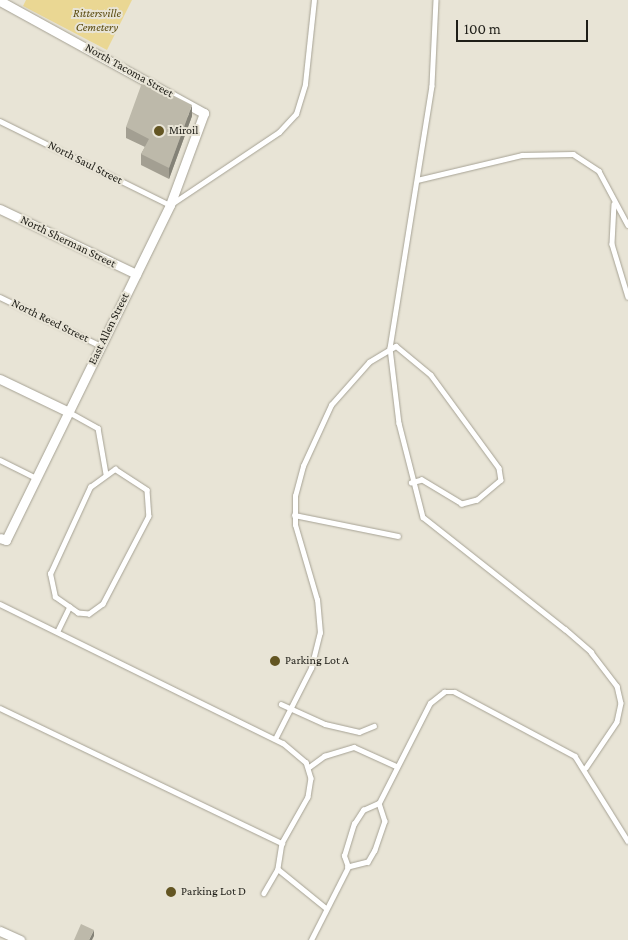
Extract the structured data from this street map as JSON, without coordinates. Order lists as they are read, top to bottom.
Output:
{
  "streets": {
    "street": ["North Tacoma Street", "North Sherman Street", "East Allen Street"],
    "lane": ["North Saul Street", "North Reed Street"]
  },
  "crossings": [
    ["North Tacoma Street", "East Allen Street"],
    ["North Saul Street", "East Allen Street"],
    ["North Sherman Street", "East Allen Street"],
    ["North Reed Street", "East Allen Street"]
  ],
  "parks": ["Rittersville Cemetery"],
  "places": ["Miroil", "Parking Lot A", "Parking Lot D"],
  "scale_bar": "100 m"
}
